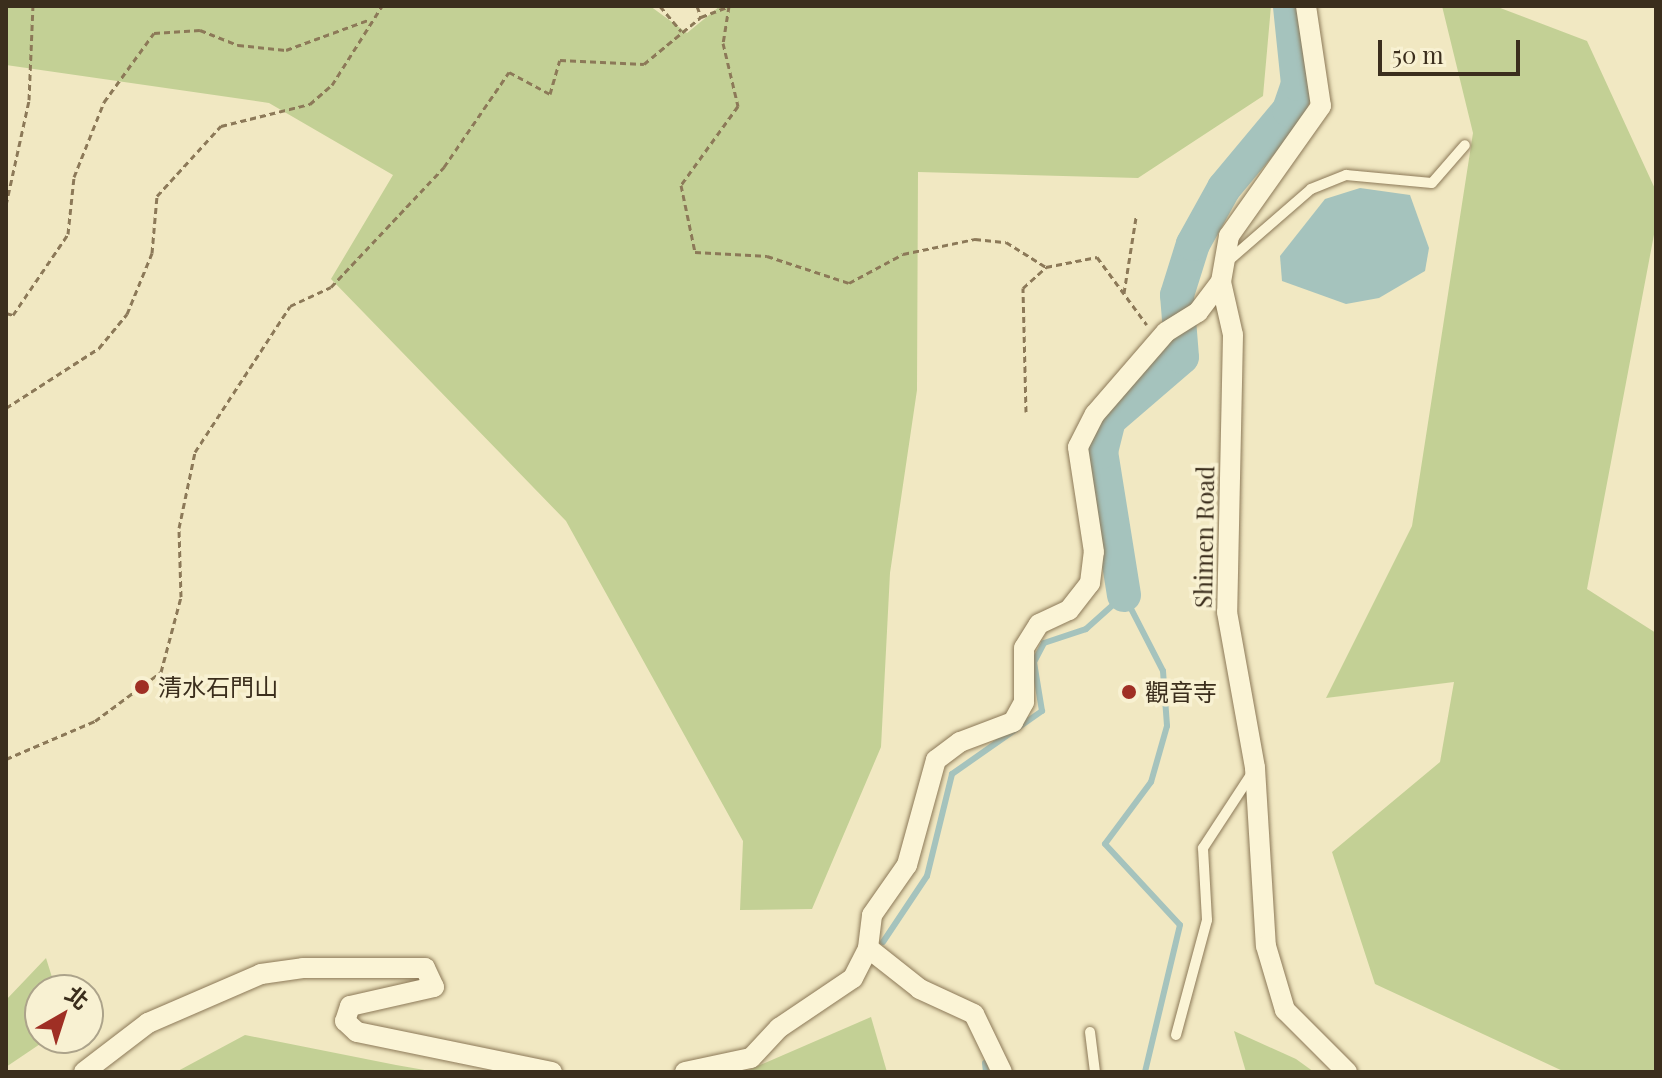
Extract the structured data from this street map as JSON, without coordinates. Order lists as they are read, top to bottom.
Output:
{
  "streets": {
    "street": ["Shimen Road"]
  },
  "places": ["清水石門山", "觀音寺"],
  "scale_bar": "50 m",
  "north": "top right"
}
